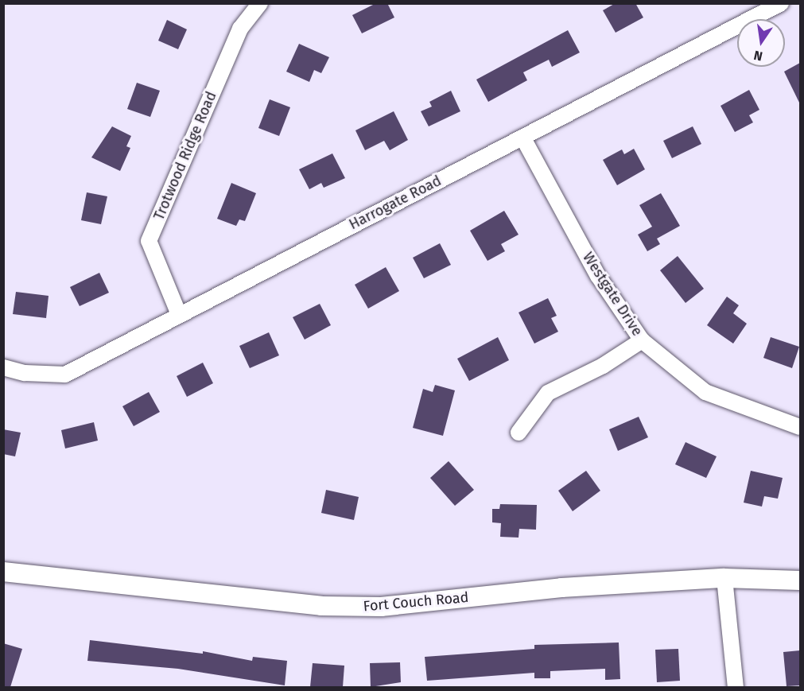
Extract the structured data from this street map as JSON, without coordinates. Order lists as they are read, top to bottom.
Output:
{
  "streets": {
    "street": [
      "Trotwood Ridge Road",
      "Harrogate Road",
      "Westgate Drive",
      "Fort Couch Road"
    ]
  },
  "crossings": [
    ["Trotwood Ridge Road", "Harrogate Road"],
    ["Harrogate Road", "Westgate Drive"]
  ],
  "north": "bottom"
}
